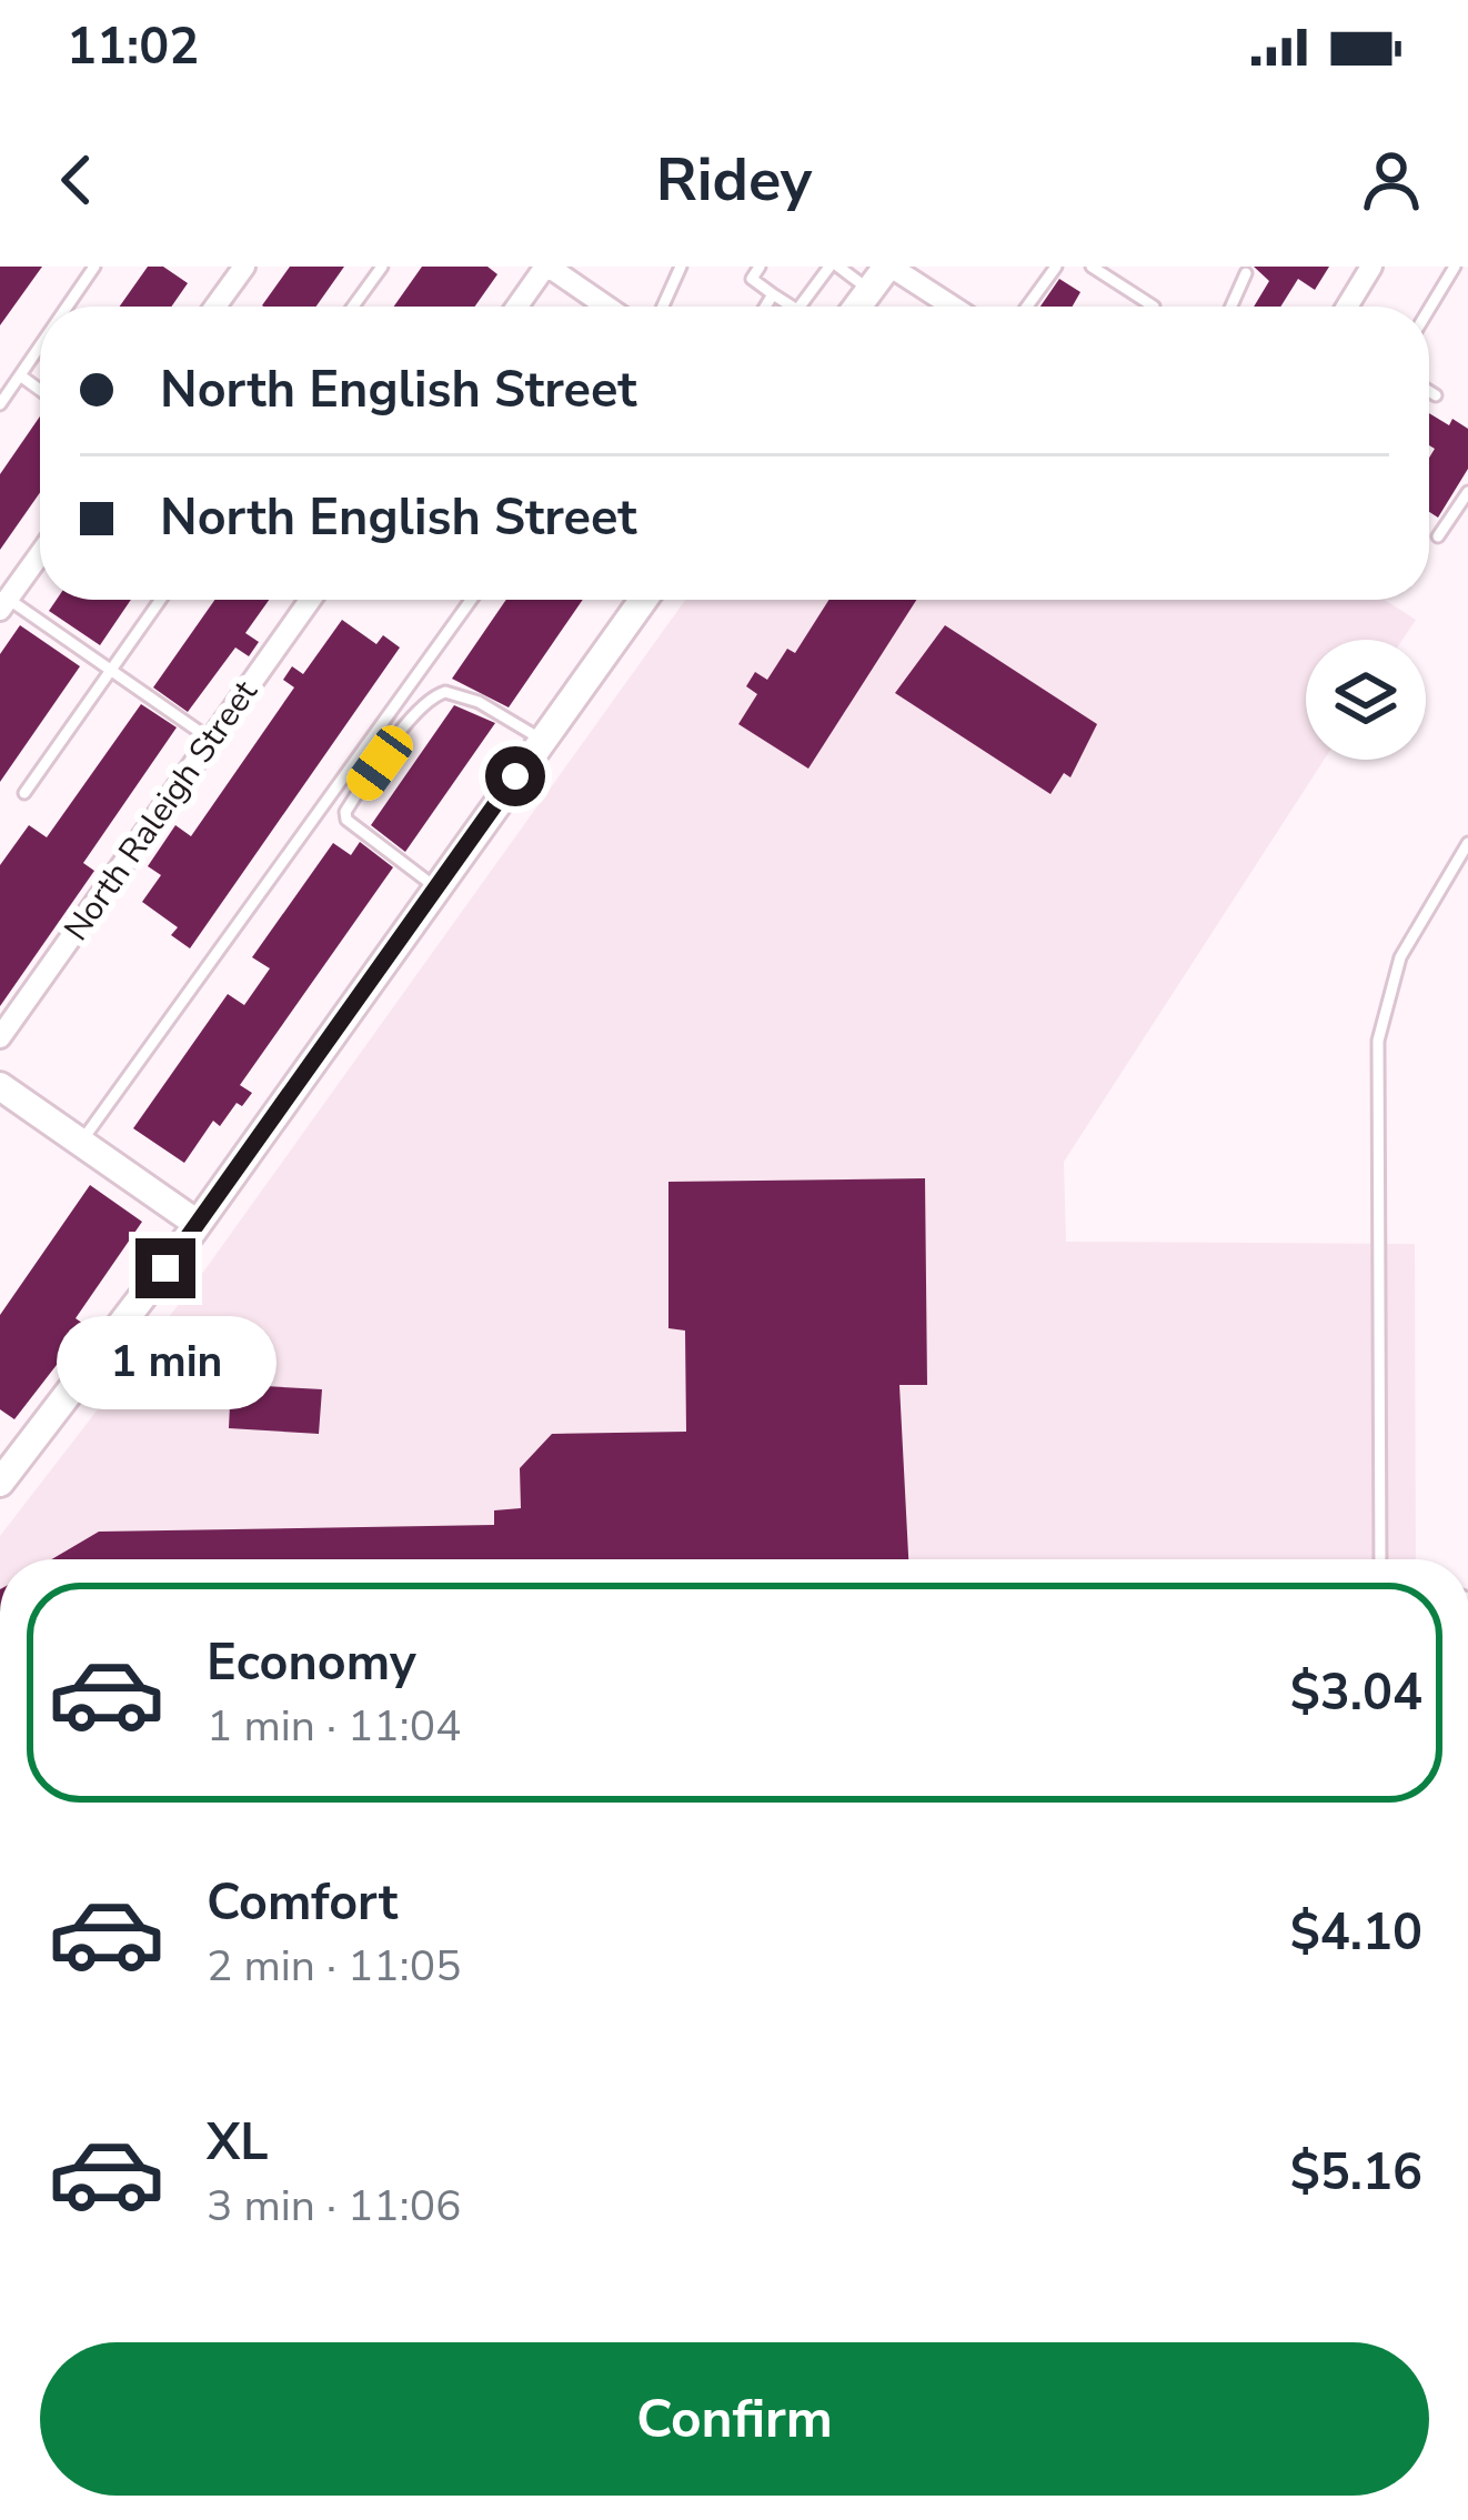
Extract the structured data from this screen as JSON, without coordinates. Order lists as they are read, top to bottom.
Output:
{
  "streets": {
    "street": ["North Raleigh Street"]
  },
  "page": {
    "status": "11:02",
    "header": "Ridey",
    "banner": ["North English Street", "North English Street"],
    "bubble": "1 min",
    "list": [
      {
        "name": "Economy",
        "note": "1 min · 11:04",
        "value": "$3.04"
      },
      {
        "name": "Comfort",
        "note": "2 min · 11:05",
        "value": "$4.10"
      },
      {
        "name": "XL",
        "note": "3 min · 11:06",
        "value": "$5.16"
      }
    ],
    "buttons": "Confirm"
  }
}
